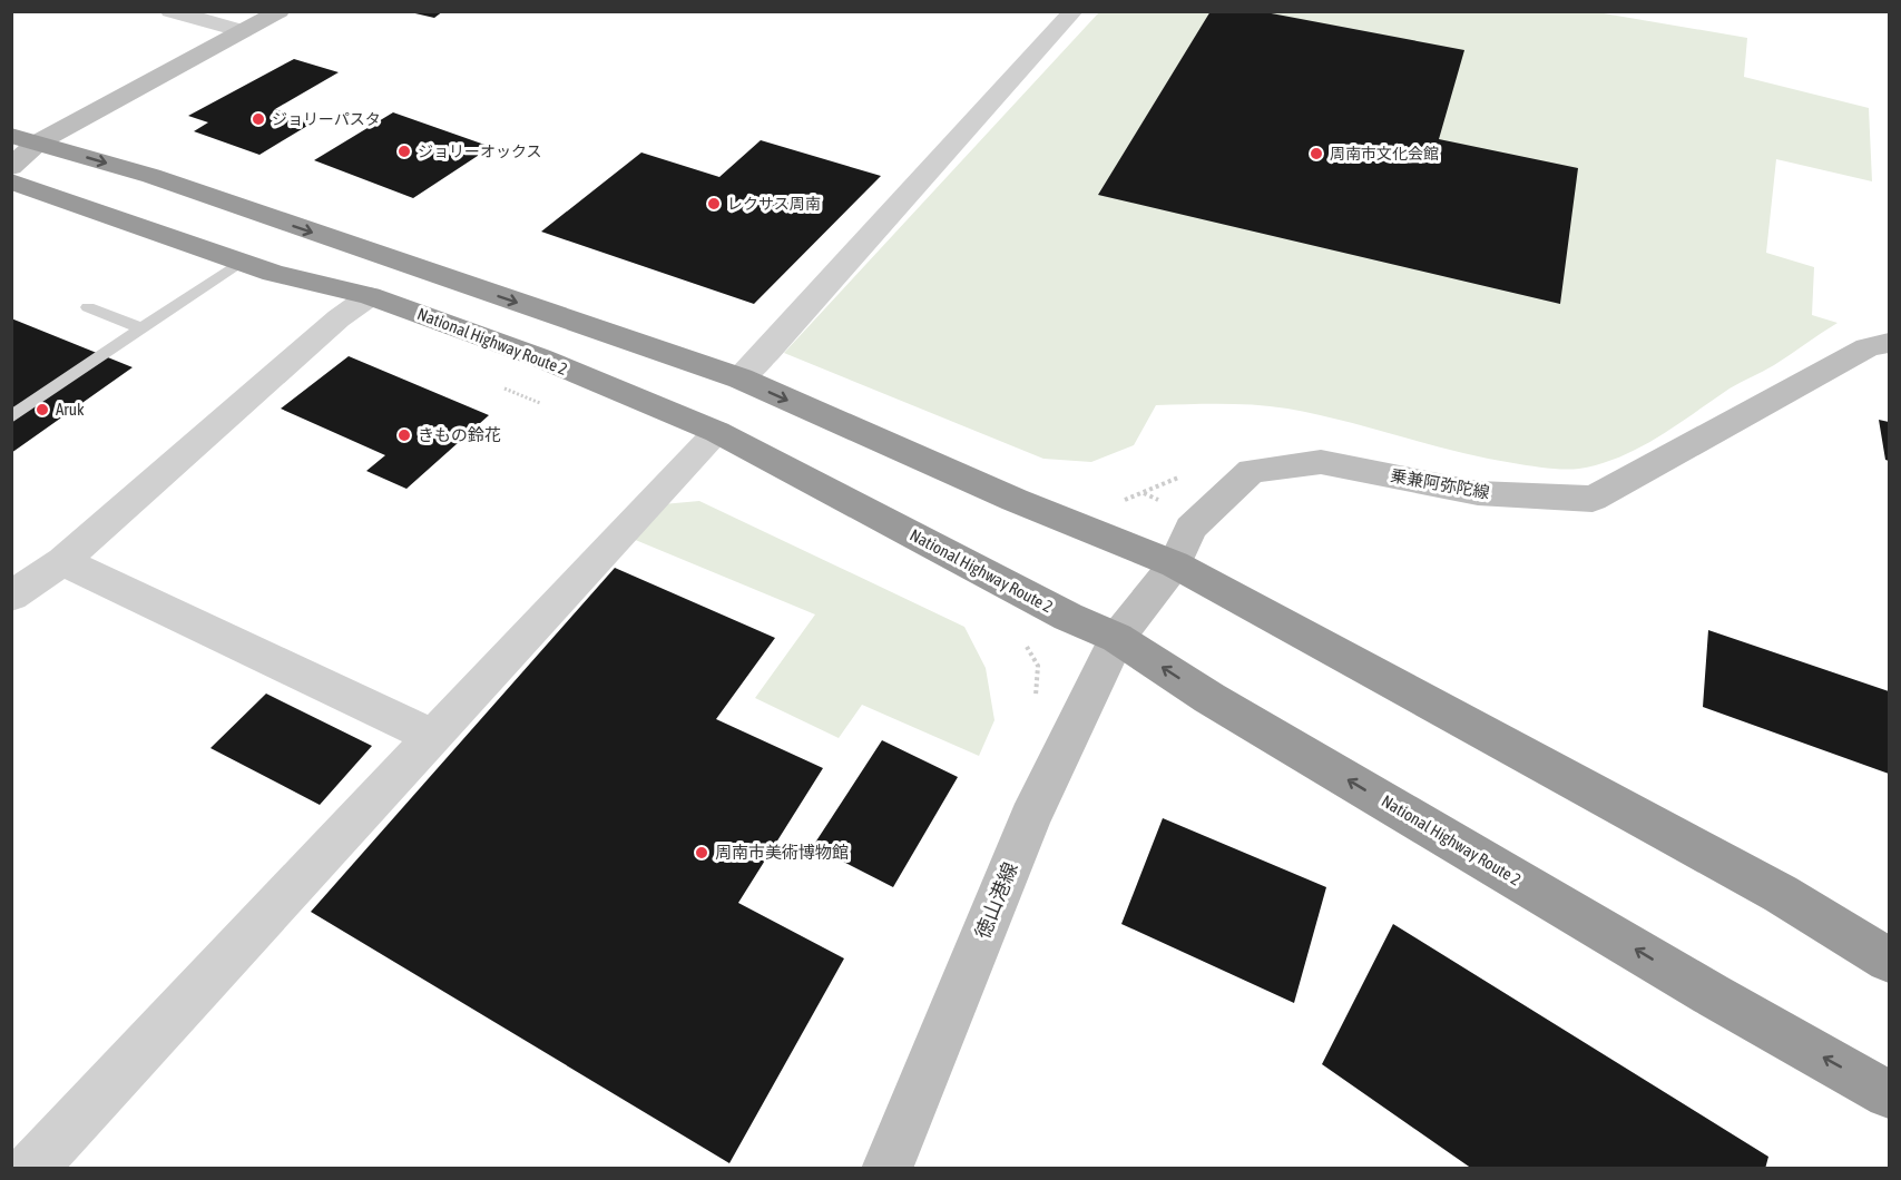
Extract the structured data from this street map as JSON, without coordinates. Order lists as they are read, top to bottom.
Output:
{
  "streets": {
    "highway": ["National Highway Route 2"],
    "street": ["乗兼阿弥陀線", "徳山港線"]
  },
  "crossings": [
    ["National Highway Route 2", "乗兼阿弥陀線"],
    ["National Highway Route 2", "徳山港線"],
    ["乗兼阿弥陀線", "徳山港線"]
  ],
  "places": [
    "ジョリーパスタ",
    "ジョリーオックス",
    "周南市文化会館",
    "レクサス周南",
    "Aruk",
    "きもの鈴花",
    "周南市美術博物館"
  ]
}
